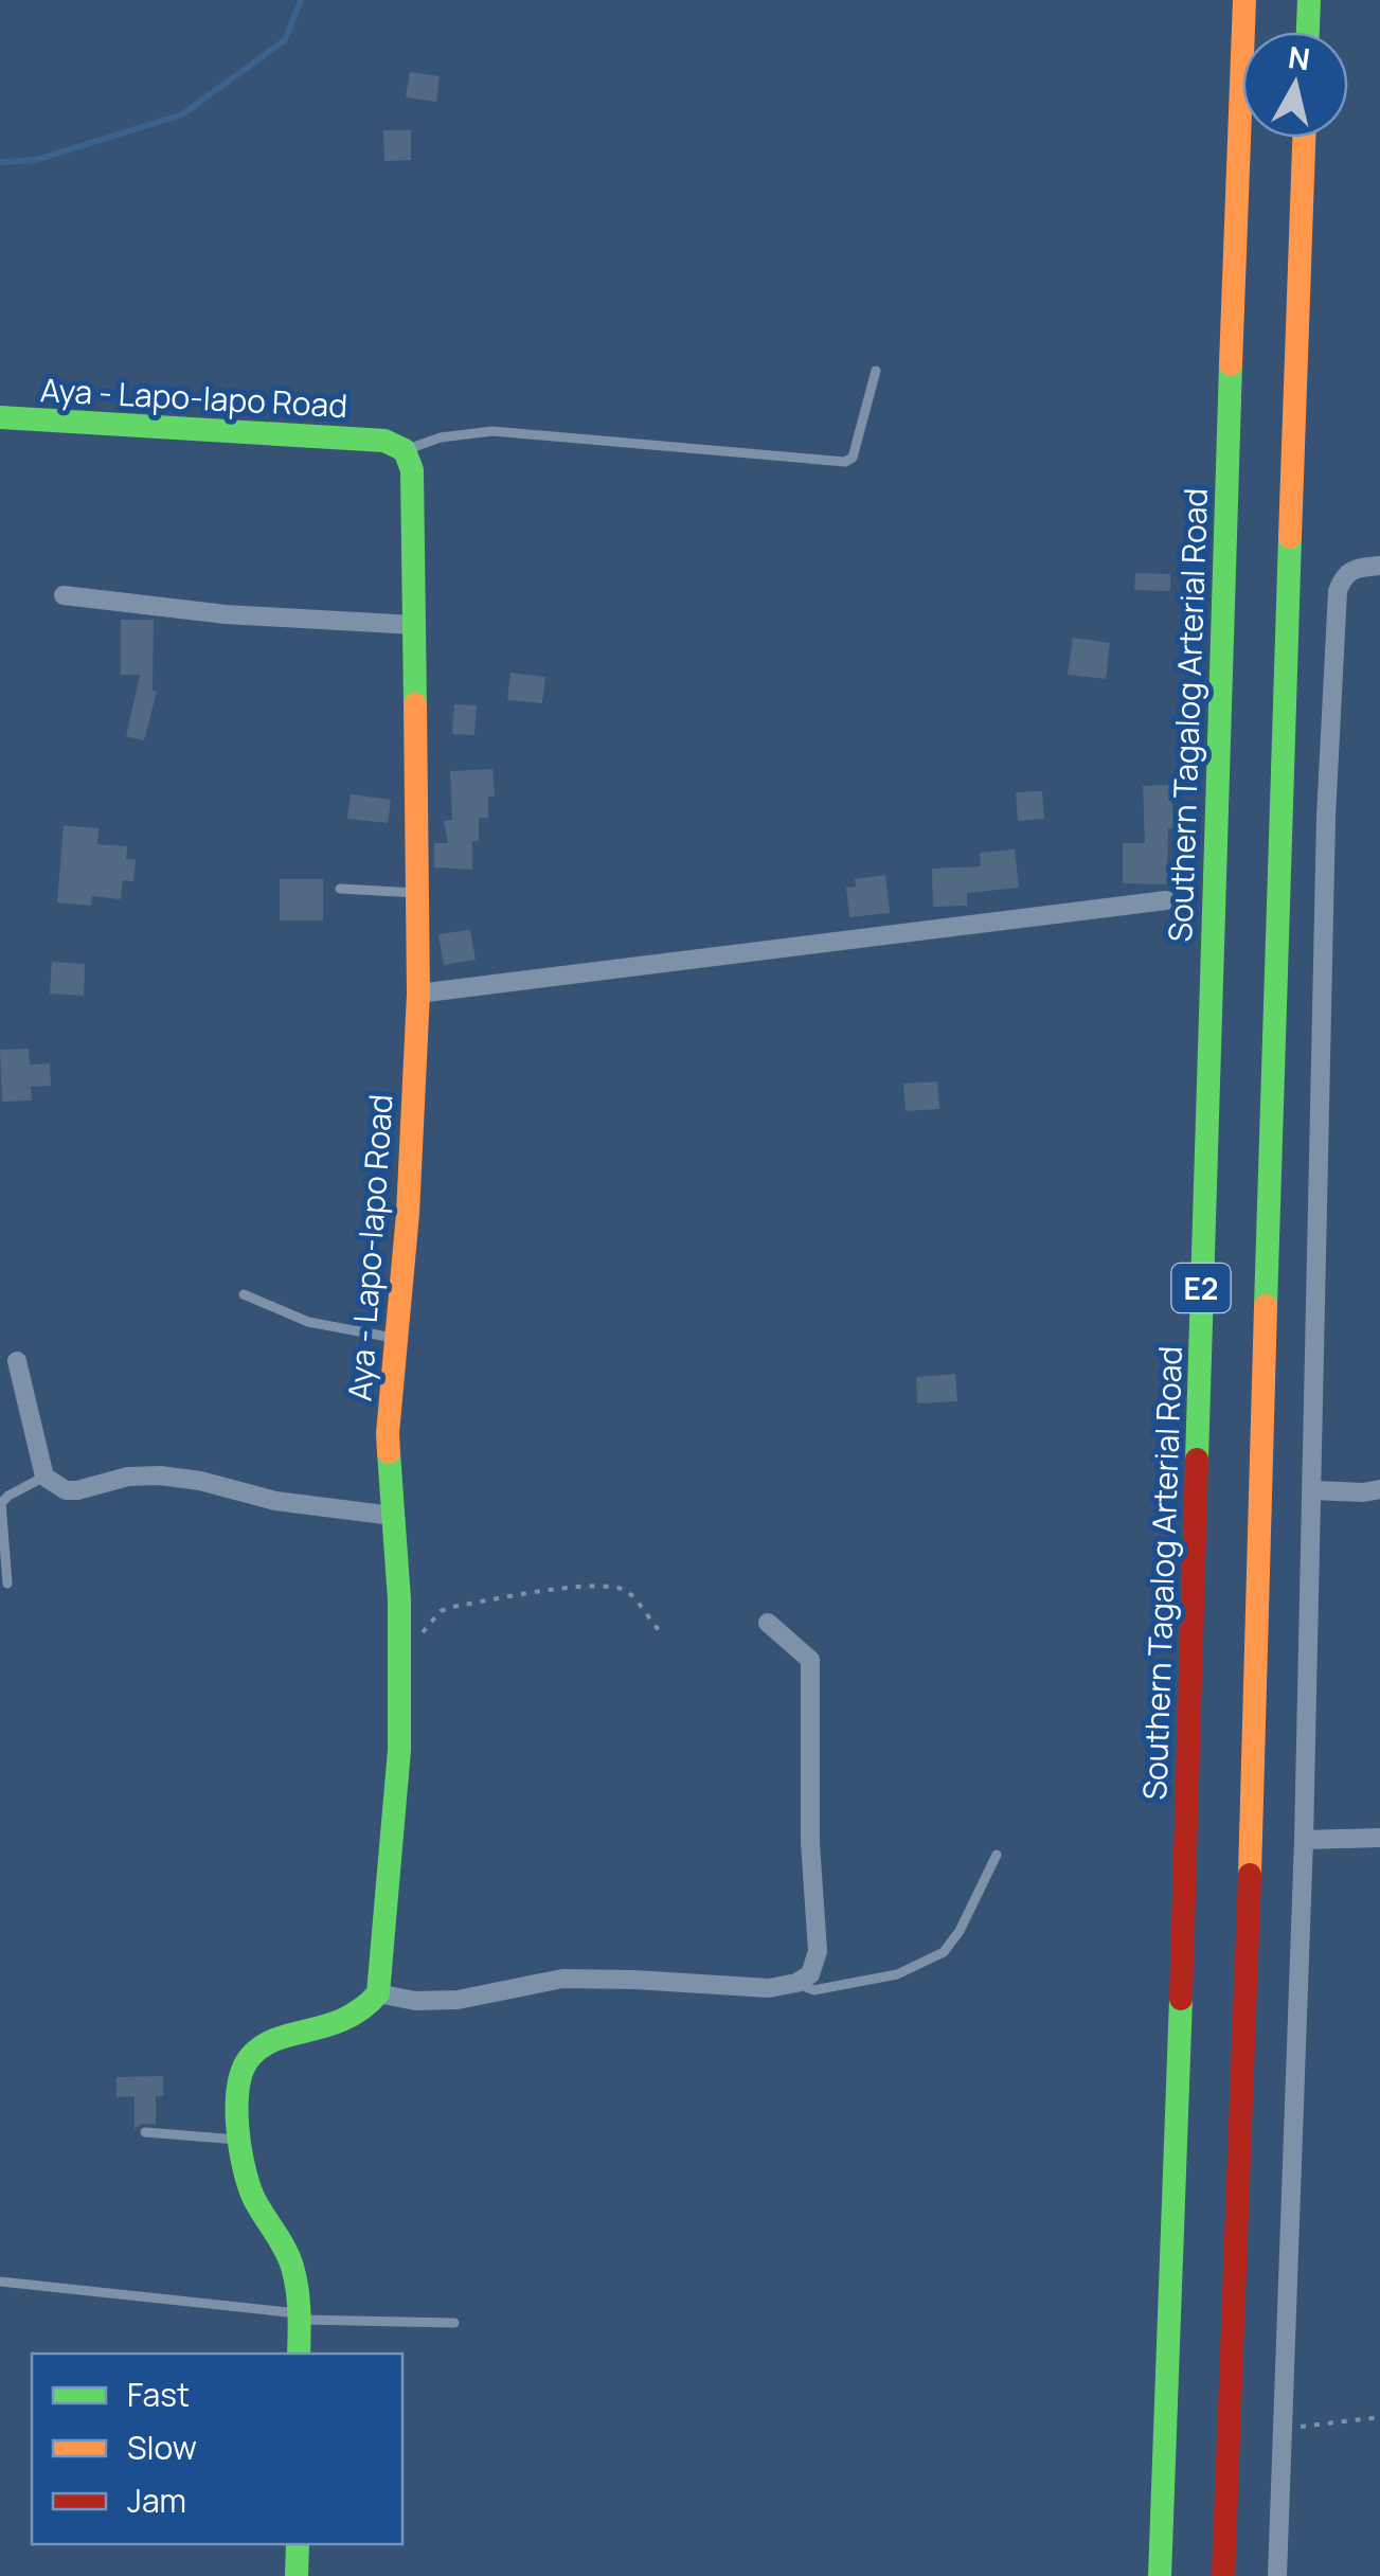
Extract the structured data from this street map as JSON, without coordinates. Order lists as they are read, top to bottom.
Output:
{
  "streets": {
    "main road": ["Aya - Lapo-lapo Road", "Southern Tagalog Arterial Road", "E2"]
  },
  "legend": ["Fast", "Slow", "Jam"],
  "north": "top"
}
